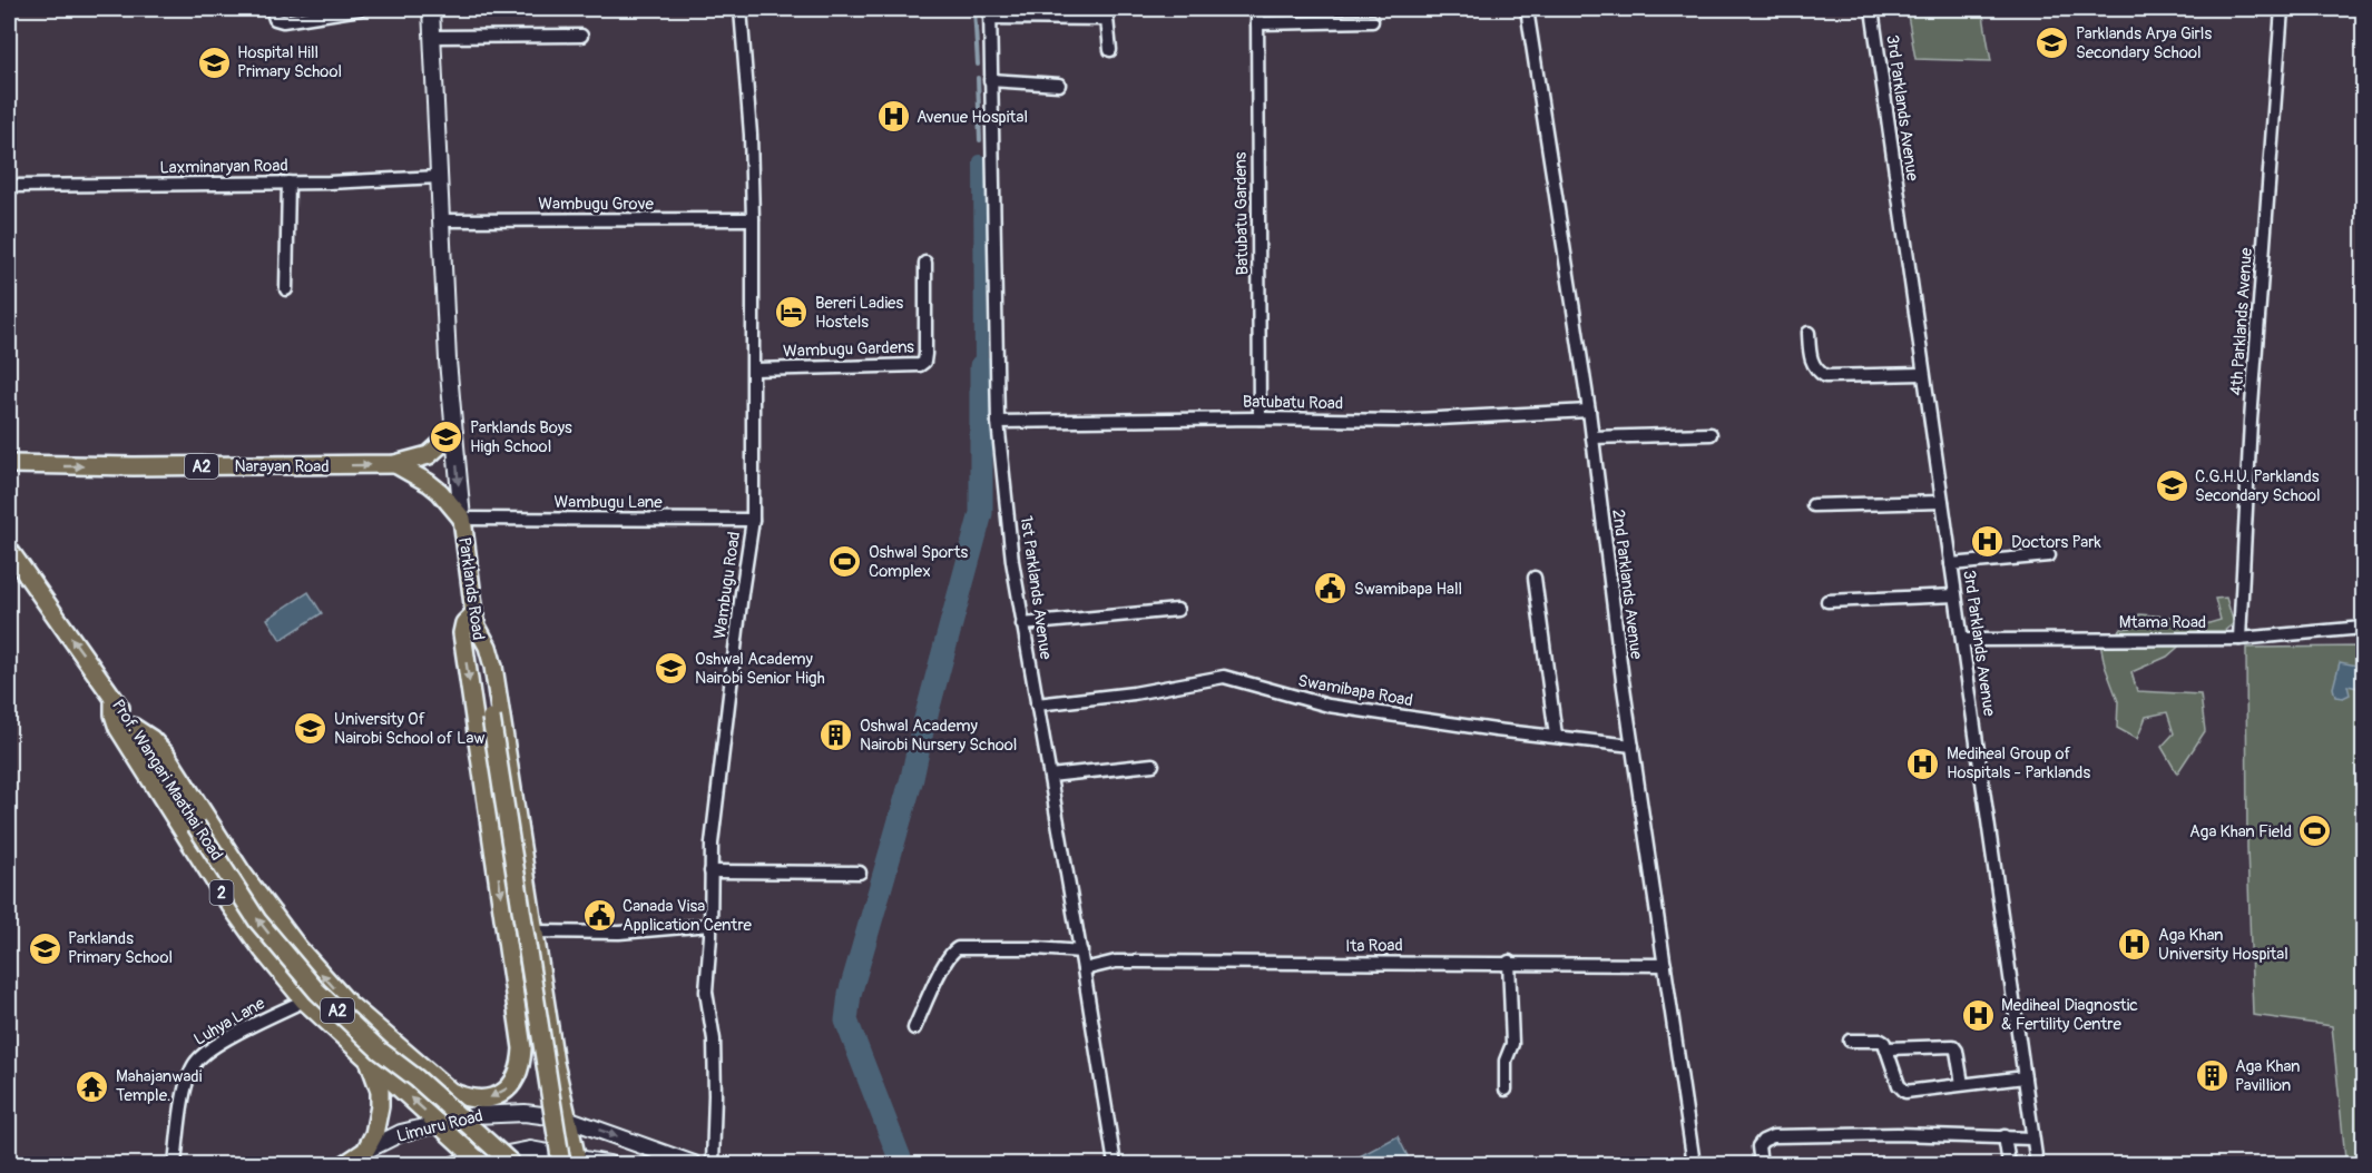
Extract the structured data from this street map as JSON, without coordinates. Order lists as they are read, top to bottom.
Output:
{
  "streets": {
    "main road": [
      "A2",
      "Narayan Road",
      "Parklands Road",
      "Prof. Wangari Maathai Road",
      "2",
      "Limuru Road"
    ],
    "street": [
      "3rd Parklands Avenue",
      "Laxminaryan Road",
      "Wambugu Grove",
      "Batubatu Gardens",
      "4th Parklands Avenue",
      "Wambugu Gardens",
      "Batubatu Road",
      "Wambugu Lane",
      "2nd Parklands Avenue",
      "Wambugu Road",
      "1st Parklands Avenue",
      "Mtama Road",
      "Swamibapa Road",
      "Ita Road",
      "Luhya Lane"
    ]
  },
  "crossings": [
    ["3rd Parklands Avenue", "Mtama Road"],
    ["Laxminaryan Road", "Parklands Road"],
    ["Wambugu Grove", "Wambugu Road"],
    ["Wambugu Grove", "Parklands Road"],
    ["Batubatu Gardens", "Batubatu Road"],
    ["4th Parklands Avenue", "Mtama Road"],
    ["Wambugu Gardens", "Wambugu Road"],
    ["Batubatu Road", "2nd Parklands Avenue"],
    ["Batubatu Road", "1st Parklands Avenue"],
    ["A2", "Narayan Road"],
    ["A2", "Wambugu Lane"],
    ["A2", "Parklands Road"],
    ["Wambugu Lane", "Wambugu Road"],
    ["Wambugu Lane", "Parklands Road"],
    ["2nd Parklands Avenue", "Swamibapa Road"],
    ["2nd Parklands Avenue", "Ita Road"],
    ["1st Parklands Avenue", "Swamibapa Road"],
    ["1st Parklands Avenue", "Ita Road"],
    ["Prof. Wangari Maathai Road", "2"],
    ["2", "Luhya Lane"],
    ["2", "Limuru Road"]
  ],
  "one_way": ["Narayan Road"],
  "places": {
    "school or university": [
      "Parklands Arya Girls Secondary School",
      "Hospital Hill Primary School",
      "Parklands Boys High School",
      "C.G.H.U. Parklands Secondary School",
      "Oshwal Academy Nairobi Senior High",
      "University Of Nairobi School of Law",
      "Parklands Primary School"
    ],
    "hospital": [
      "Avenue Hospital",
      "Doctors Park",
      "Mediheal Group of Hospitals - Parklands",
      "Aga Khan University Hospital",
      "Mediheal Diagnostic & Fertility Centre"
    ],
    "hotel": ["Bereri Ladies Hostels"],
    "sports": ["Oshwal Sports Complex", "Aga Khan Field"],
    "public building": ["Swamibapa Hall", "Canada Visa Application Centre"],
    "building": ["Oshwal Academy Nairobi Nursery School", "Aga Khan Pavillion"],
    "temple": ["Mahajanwadi Temple."]
  }
}
